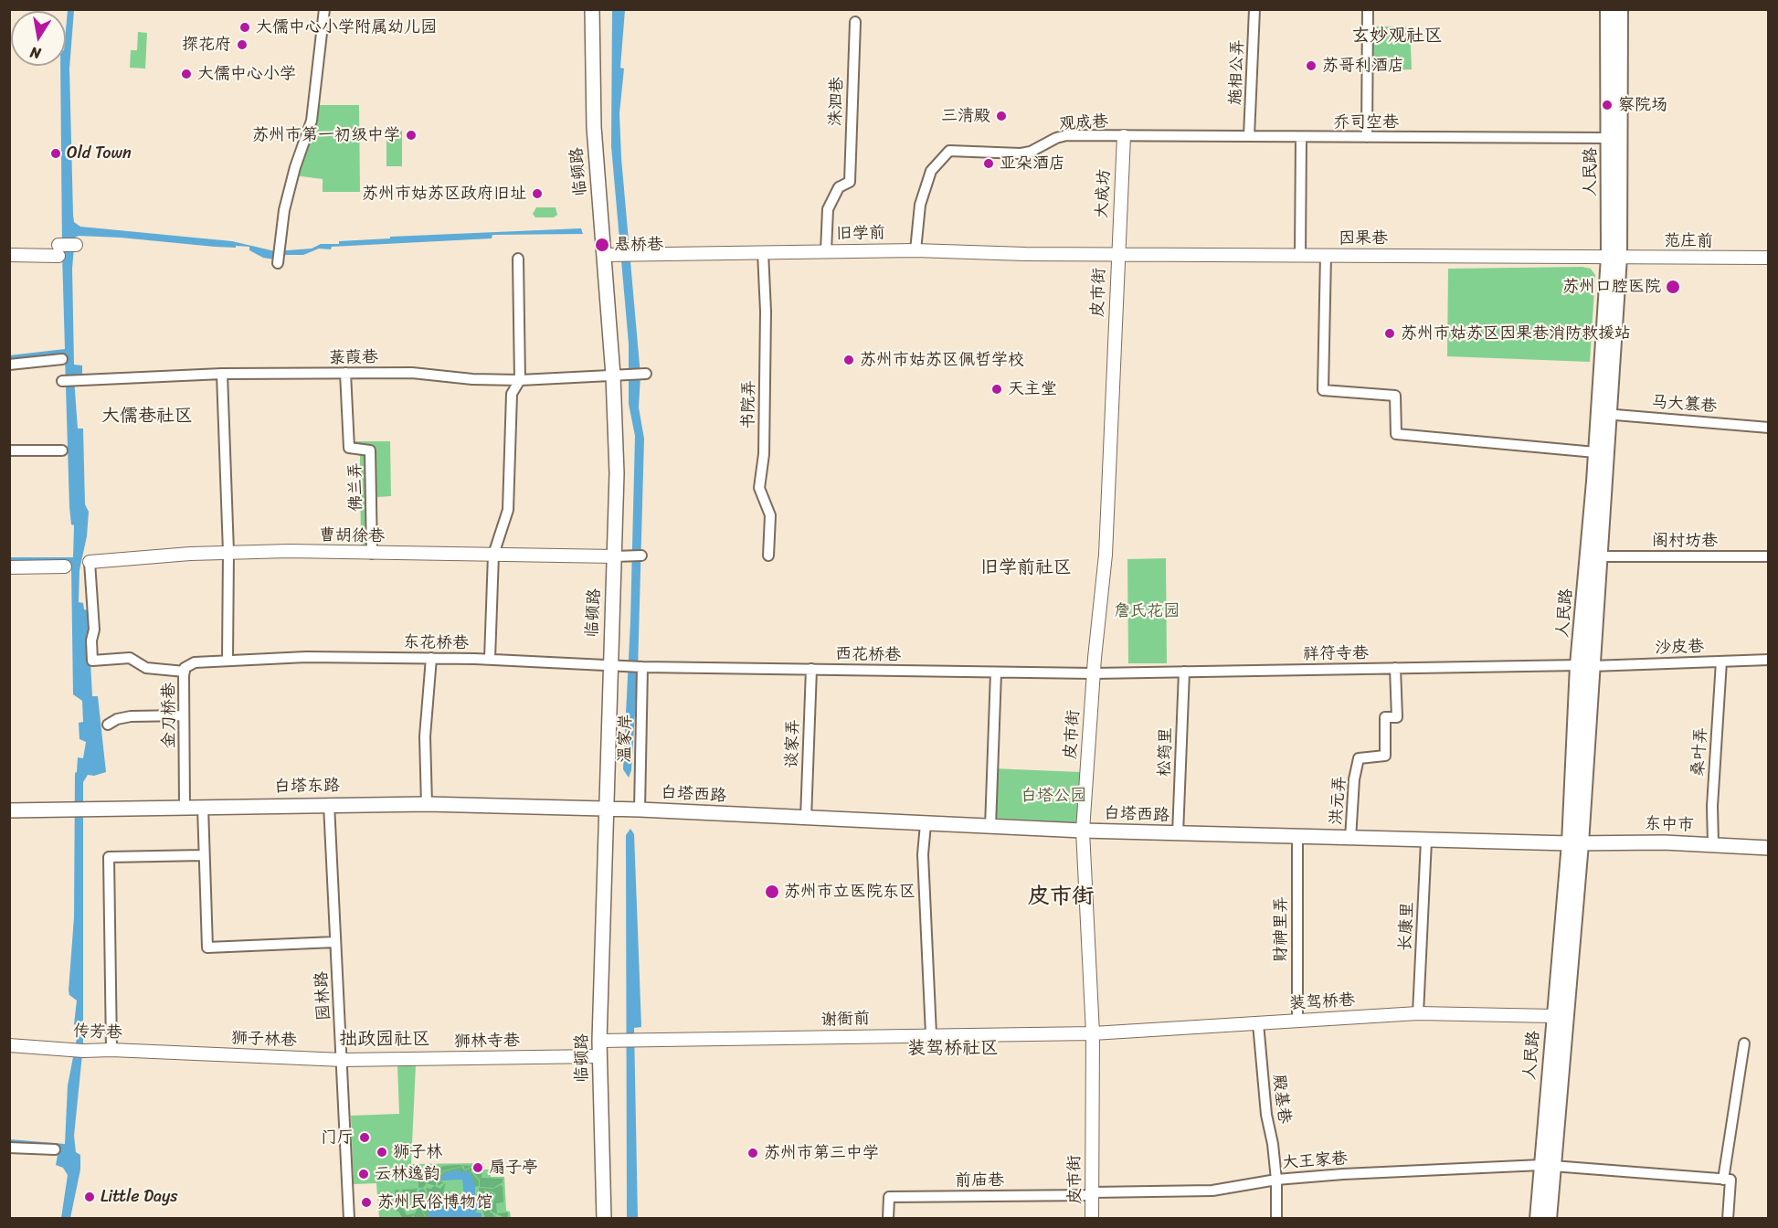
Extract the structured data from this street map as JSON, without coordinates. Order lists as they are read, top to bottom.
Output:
{
  "streets": {
    "main road": [
      "临顿路",
      "人民路",
      "白塔东路",
      "白塔西路",
      "东中市"
    ],
    "street": [
      "施相公弄",
      "洙泗巷",
      "乔司空巷",
      "观成巷",
      "大成坊",
      "旧学前",
      "因果巷",
      "范庄前",
      "皮市街",
      "菉葭巷",
      "书院弄",
      "马大篡巷",
      "佛兰弄",
      "曹胡徐巷",
      "阁村坊巷",
      "东花桥巷",
      "沙皮巷",
      "祥符寺巷",
      "西花桥巷",
      "金刀桥巷",
      "温家岸",
      "谈家弄",
      "松筠里",
      "桑叶弄",
      "洪元弄",
      "长康里",
      "财神里弄",
      "园林路",
      "装驾桥巷",
      "谢衙前",
      "传芳巷",
      "狮子林巷",
      "狮林寺巷",
      "殿基巷",
      "大王家巷",
      "前庙巷"
    ]
  },
  "crossings": [
    ["施相公弄", "乔司空巷"],
    ["洙泗巷", "旧学前"],
    ["乔司空巷", "观成巷"],
    ["乔司空巷", "人民路"],
    ["乔司空巷", "大成坊"],
    ["观成巷", "大成坊"],
    ["观成巷", "旧学前"],
    ["临顿路", "旧学前"],
    ["临顿路", "菉葭巷"],
    ["临顿路", "曹胡徐巷"],
    ["临顿路", "东花桥巷"],
    ["临顿路", "白塔东路"],
    ["临顿路", "白塔西路"],
    ["临顿路", "谢衙前"],
    ["临顿路", "狮林寺巷"],
    ["人民路", "因果巷"],
    ["人民路", "范庄前"],
    ["人民路", "马大篡巷"],
    ["人民路", "阁村坊巷"],
    ["人民路", "沙皮巷"],
    ["人民路", "祥符寺巷"],
    ["人民路", "白塔西路"],
    ["人民路", "东中市"],
    ["人民路", "装驾桥巷"],
    ["人民路", "大王家巷"],
    ["大成坊", "旧学前"],
    ["大成坊", "因果巷"],
    ["大成坊", "皮市街"],
    ["旧学前", "因果巷"],
    ["旧学前", "皮市街"],
    ["旧学前", "书院弄"],
    ["因果巷", "范庄前"],
    ["因果巷", "皮市街"],
    ["皮市街", "祥符寺巷"],
    ["皮市街", "西花桥巷"],
    ["皮市街", "白塔西路"],
    ["皮市街", "装驾桥巷"],
    ["皮市街", "谢衙前"],
    ["皮市街", "大王家巷"],
    ["皮市街", "前庙巷"],
    ["菉葭巷", "佛兰弄"],
    ["佛兰弄", "曹胡徐巷"],
    ["东花桥巷", "西花桥巷"],
    ["东花桥巷", "金刀桥巷"],
    ["东花桥巷", "温家岸"],
    ["沙皮巷", "祥符寺巷"],
    ["沙皮巷", "桑叶弄"],
    ["祥符寺巷", "西花桥巷"],
    ["祥符寺巷", "松筠里"],
    ["祥符寺巷", "洪元弄"],
    ["西花桥巷", "温家岸"],
    ["西花桥巷", "谈家弄"],
    ["金刀桥巷", "白塔东路"],
    ["温家岸", "白塔西路"],
    ["谈家弄", "白塔西路"],
    ["松筠里", "白塔西路"],
    ["桑叶弄", "东中市"],
    ["白塔东路", "白塔西路"],
    ["白塔东路", "园林路"],
    ["白塔西路", "洪元弄"],
    ["白塔西路", "东中市"],
    ["白塔西路", "长康里"],
    ["白塔西路", "财神里弄"],
    ["长康里", "装驾桥巷"],
    ["财神里弄", "装驾桥巷"],
    ["园林路", "狮子林巷"],
    ["园林路", "狮林寺巷"],
    ["装驾桥巷", "谢衙前"],
    ["装驾桥巷", "殿基巷"],
    ["传芳巷", "狮子林巷"],
    ["狮子林巷", "狮林寺巷"],
    ["殿基巷", "大王家巷"],
    ["大王家巷", "前庙巷"]
  ],
  "districts": [
    "玄妙观社区",
    "大儒巷社区",
    "旧学前社区",
    "皮市街",
    "拙政园社区",
    "装驾桥社区"
  ],
  "parks": ["詹氏花园", "白塔公园"],
  "places": [
    "大儒中心小学附属幼儿园",
    "探花府",
    "苏哥利酒店",
    "大儒中心小学",
    "察院场",
    "三清殿",
    "苏州市第一初级中学",
    "Old Town",
    "亚朵酒店",
    "苏州市姑苏区政府旧址",
    "悬桥巷",
    "苏州口腔医院",
    "苏州市姑苏区因果巷消防救援站",
    "苏州市姑苏区佩哲学校",
    "天主堂",
    "苏州市立医院东区",
    "门厅",
    "狮子林",
    "苏州市第三中学",
    "扇子亭",
    "云林逸韵",
    "Little Days",
    "苏州民俗博物馆"
  ],
  "north": "bottom"
}
